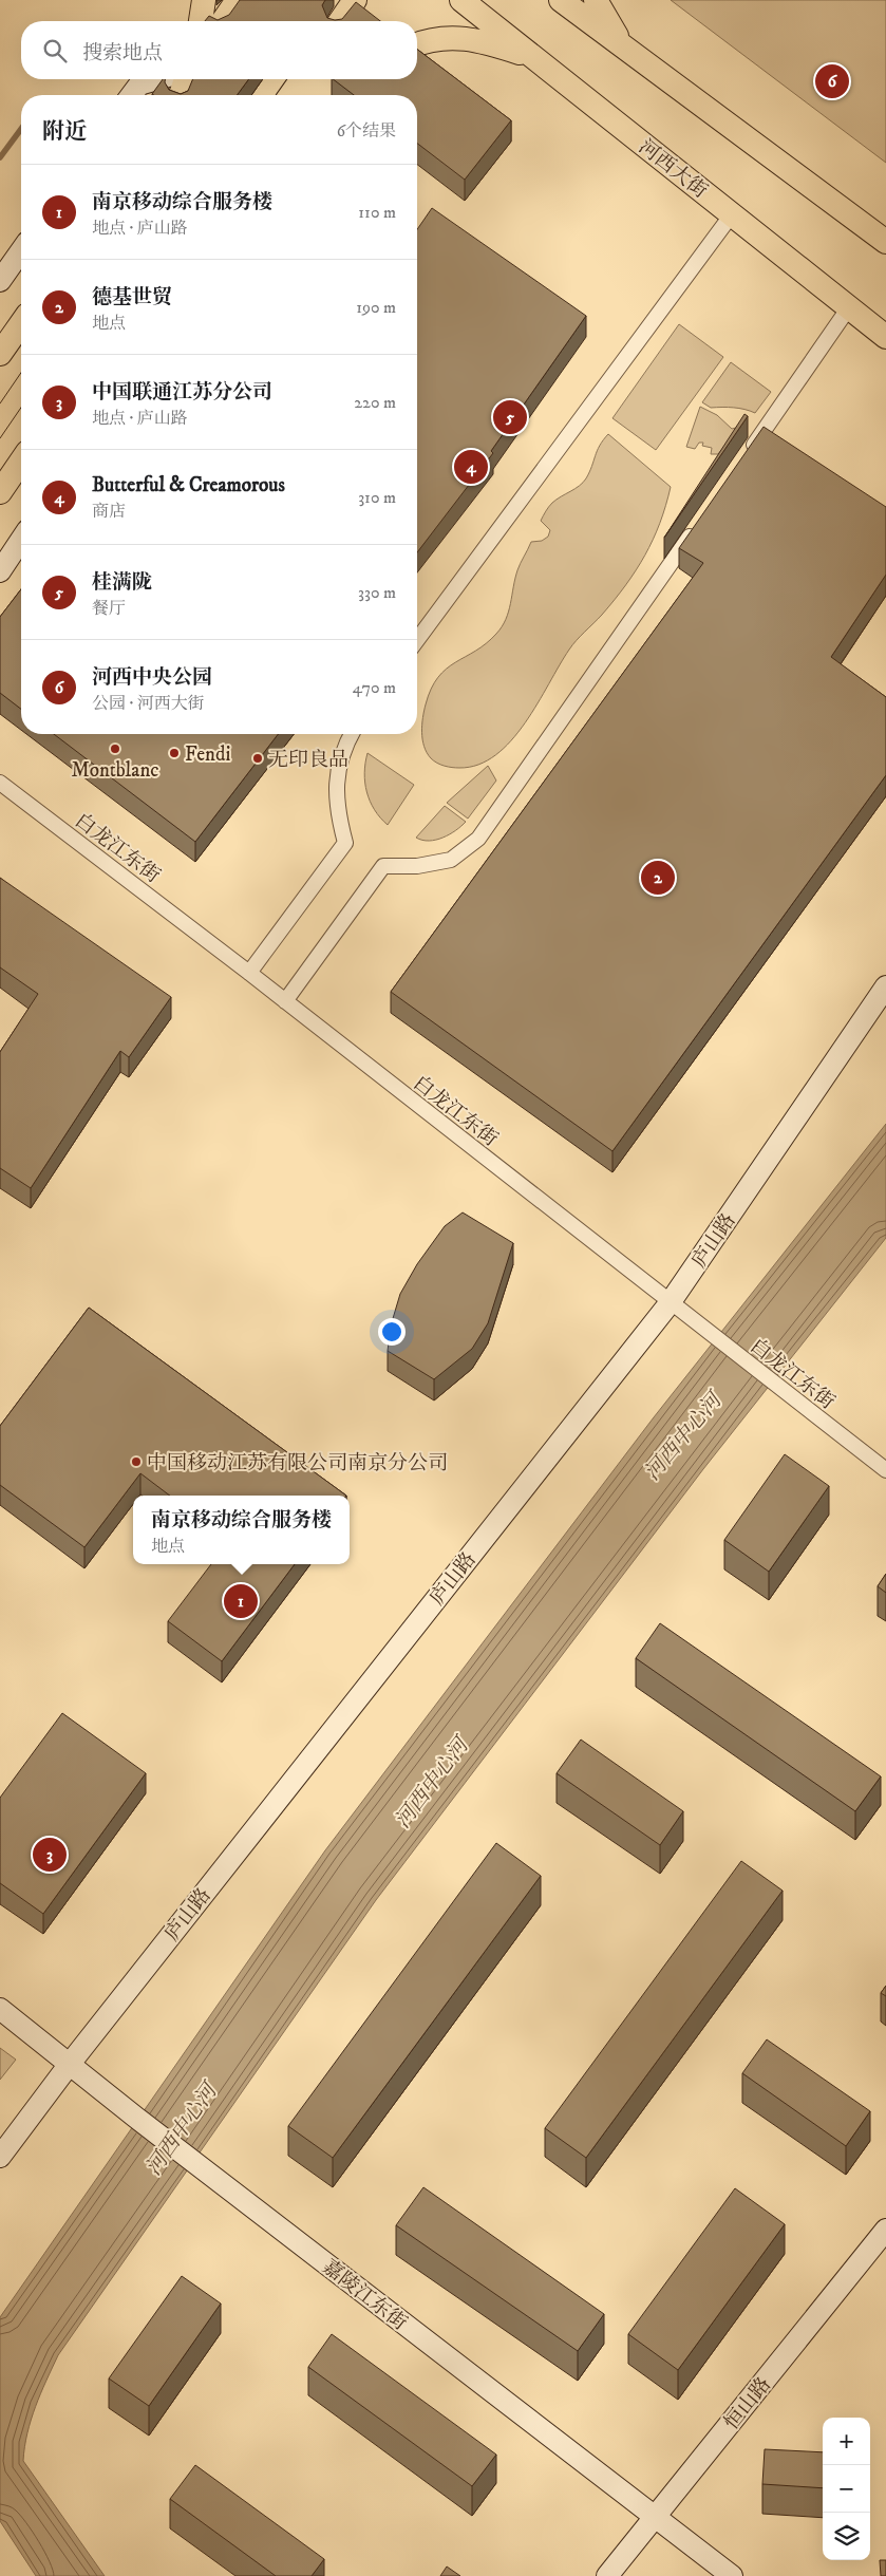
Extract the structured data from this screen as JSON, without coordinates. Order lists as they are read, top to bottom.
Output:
{
  "streets": {
    "main road": [
      "河西大街",
      "庐山路",
      "嘉陵江东街",
      "恒山路"
    ],
    "street": ["白龙江东街"]
  },
  "crossings": [
    ["白龙江东街", "庐山路"],
    ["庐山路", "嘉陵江东街"],
    ["嘉陵江东街", "恒山路"]
  ],
  "water": ["河西中心河"],
  "places": [
    "Montblanc",
    "Fendi",
    "无印良品",
    "中国移动江苏有限公司南京分公司"
  ],
  "page": {
    "search": "搜索地点",
    "pins": [
      "6",
      "5",
      "4",
      "2",
      "1",
      "3"
    ],
    "heading": ["附近", "6个结果"],
    "list": [
      {
        "mark": "1",
        "name": "南京移动综合服务楼",
        "note": "地点 · 庐山路",
        "value": "110 m"
      },
      {
        "mark": "2",
        "name": "德基世贸",
        "note": "地点",
        "value": "190 m"
      },
      {
        "mark": "3",
        "name": "中国联通江苏分公司",
        "note": "地点 · 庐山路",
        "value": "220 m"
      },
      {
        "mark": "4",
        "name": "Butterful & Creamorous",
        "note": "商店",
        "value": "310 m"
      },
      {
        "mark": "5",
        "name": "桂满陇",
        "note": "餐厅",
        "value": "330 m"
      },
      {
        "mark": "6",
        "name": "河西中央公园",
        "note": "公园 · 河西大街",
        "value": "470 m"
      }
    ],
    "popup": ["南京移动综合服务楼", "地点"],
    "map_buttons": ["+", "−"]
  }
}
